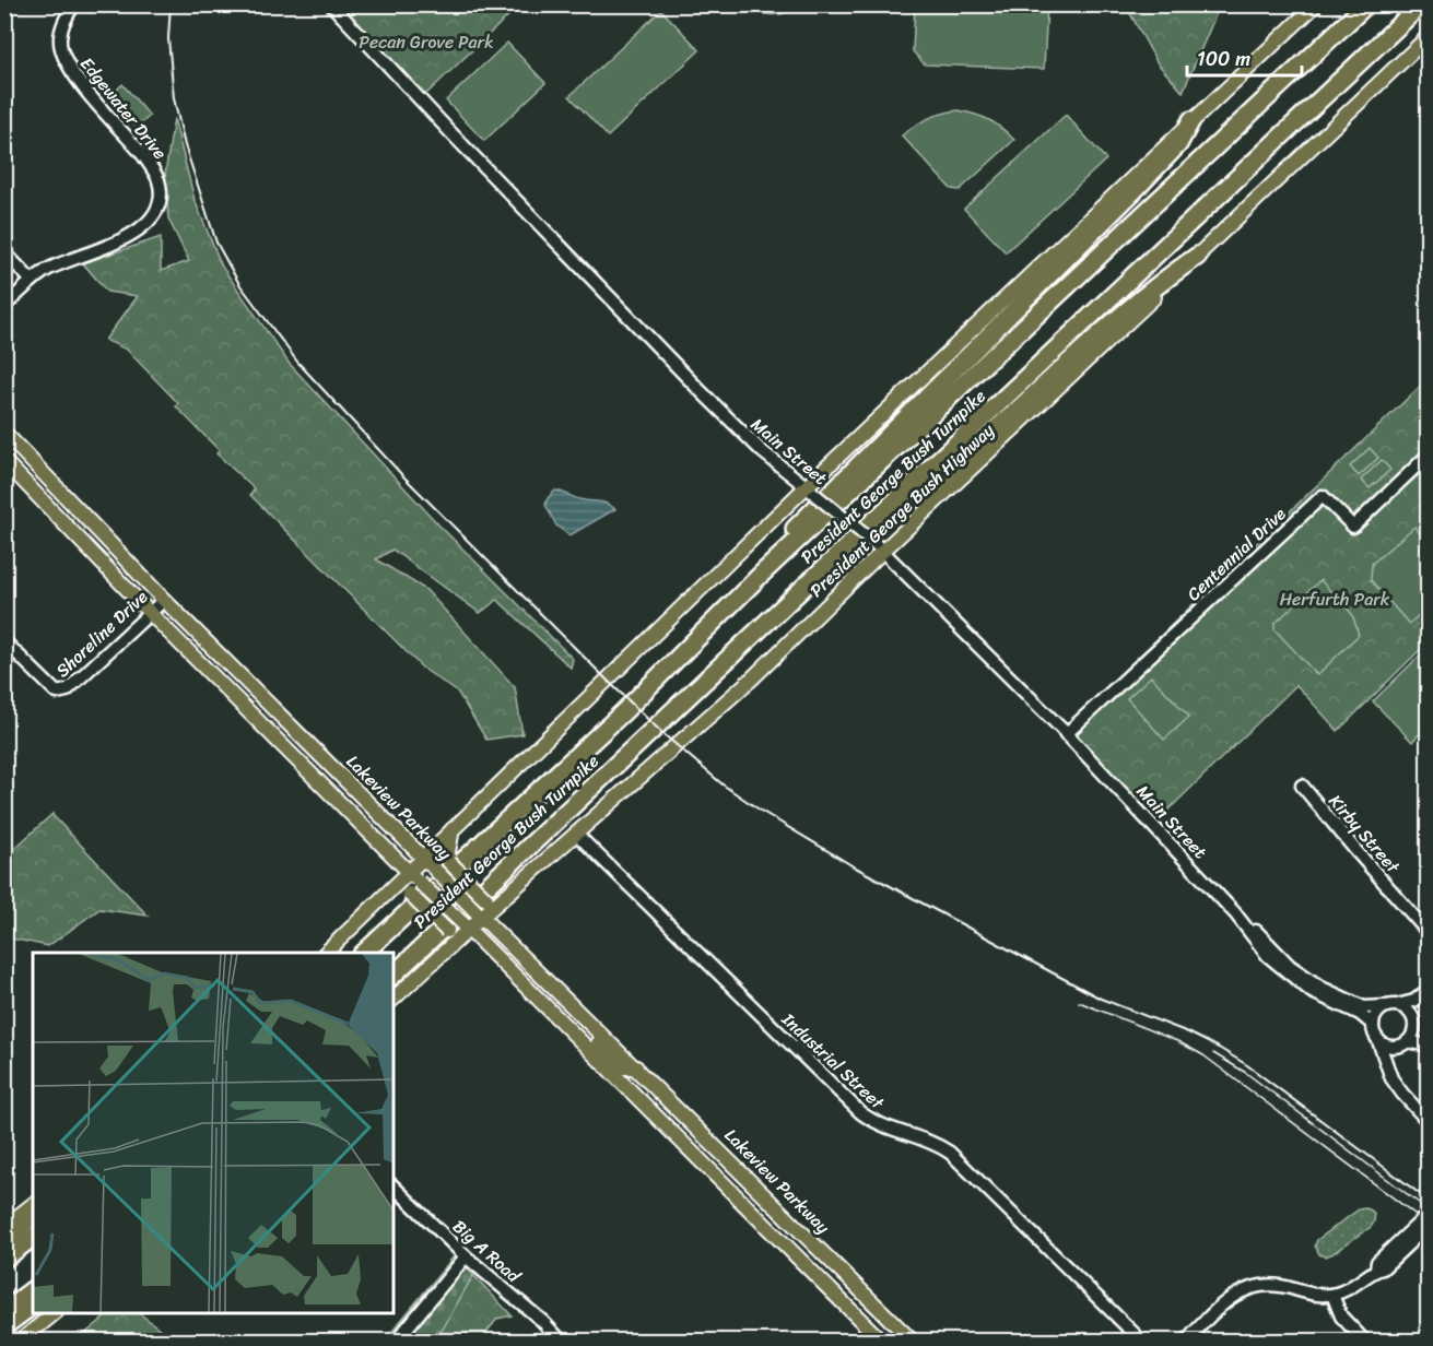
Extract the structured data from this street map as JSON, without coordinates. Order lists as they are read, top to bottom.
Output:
{
  "streets": {
    "highway": ["President George Bush Turnpike"],
    "main road": ["President George Bush Highway", "Lakeview Parkway"],
    "street": [
      "Edgewater Drive",
      "Main Street",
      "Centennial Drive",
      "Shoreline Drive",
      "Kirby Street",
      "Industrial Street",
      "Big A Road"
    ]
  },
  "crossings": [
    ["Main Street", "President George Bush Turnpike"],
    ["Main Street", "President George Bush Highway"],
    ["Main Street", "Centennial Drive"],
    ["President George Bush Turnpike", "President George Bush Highway"],
    ["President George Bush Highway", "Lakeview Parkway"],
    ["President George Bush Highway", "Industrial Street"],
    ["Shoreline Drive", "Lakeview Parkway"]
  ],
  "parks": ["Pecan Grove Park", "Herfurth Park"],
  "scale_bar": "100 m"
}
